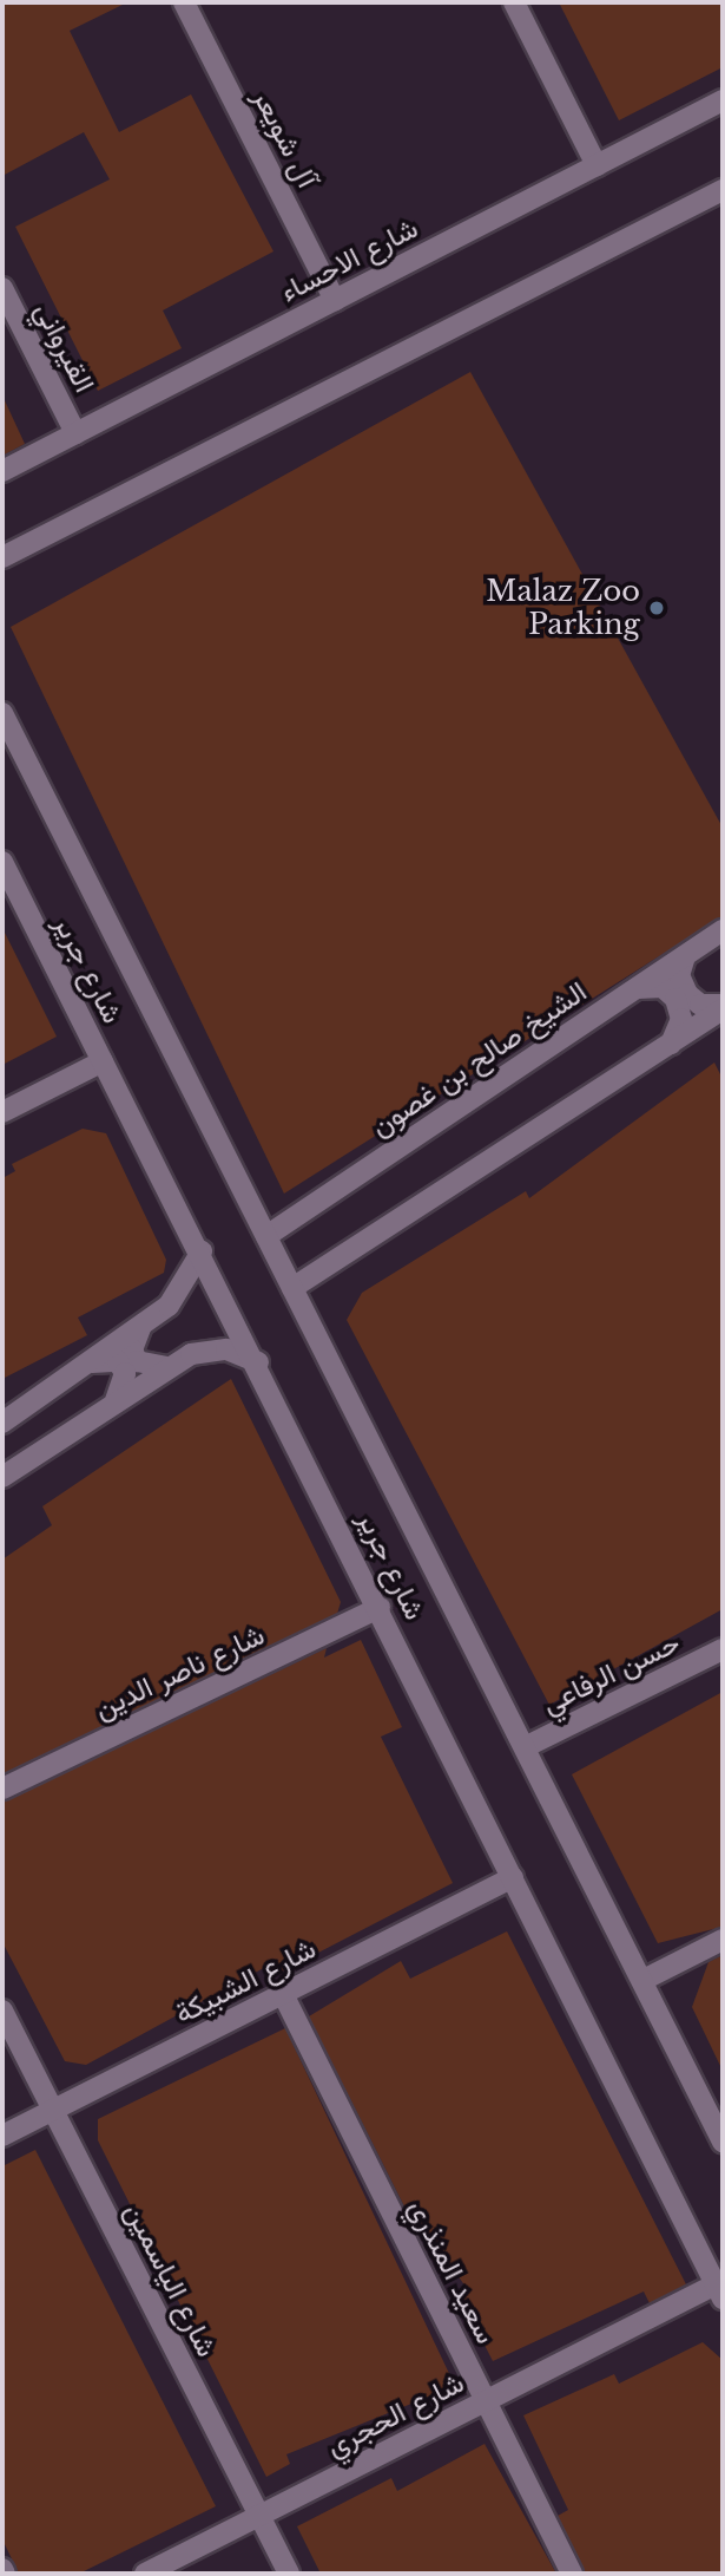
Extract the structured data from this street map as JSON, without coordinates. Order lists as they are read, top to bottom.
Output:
{
  "streets": {
    "street": [
      "آل شويعر",
      "شارع الاحساء",
      "القيرواني",
      "شارع جرير",
      "الشيخ صالح بن غصون",
      "شارع ناصر الدين",
      "حسن الرفاعي",
      "شارع الشبيكة",
      "سعيد المنذري",
      "شارع الياسمين",
      "شارع الحجري"
    ]
  },
  "crossings": [
    ["آل شويعر", "شارع الاحساء"],
    ["شارع الاحساء", "القيرواني"],
    ["شارع جرير", "الشيخ صالح بن غصون"],
    ["شارع جرير", "شارع ناصر الدين"],
    ["شارع جرير", "حسن الرفاعي"],
    ["شارع جرير", "شارع الشبيكة"],
    ["شارع جرير", "شارع الحجري"],
    ["شارع الشبيكة", "سعيد المنذري"],
    ["شارع الشبيكة", "شارع الياسمين"],
    ["سعيد المنذري", "شارع الحجري"],
    ["شارع الياسمين", "شارع الحجري"]
  ],
  "places": ["Malaz Zoo Parking"]
}
